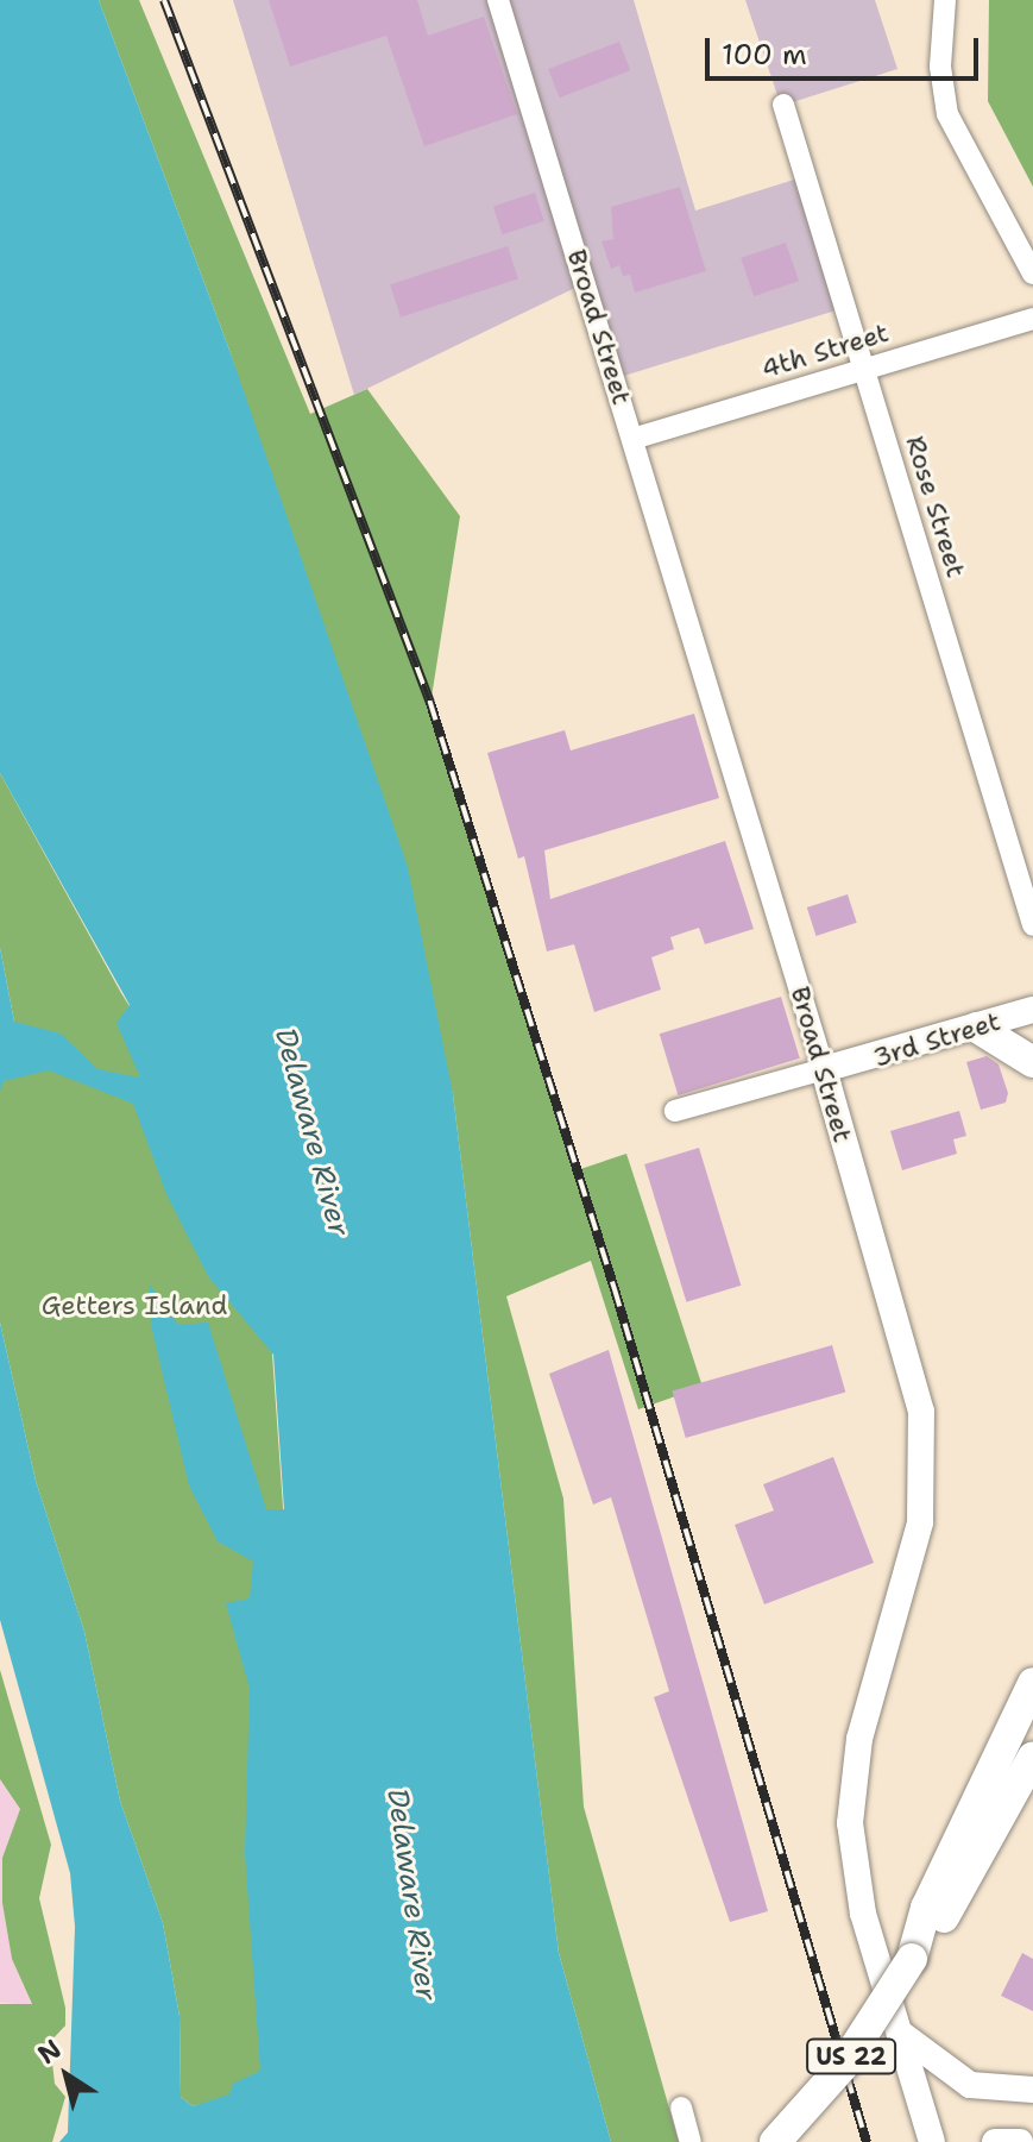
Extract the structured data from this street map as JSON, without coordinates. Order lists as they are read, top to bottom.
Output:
{
  "streets": {
    "highway": ["US 22"],
    "main road": ["Broad Street", "3rd Street"],
    "street": ["4th Street", "Rose Street"]
  },
  "crossings": [
    ["Broad Street", "4th Street"],
    ["Broad Street", "3rd Street"],
    ["4th Street", "Rose Street"]
  ],
  "water": ["Delaware River"],
  "parks": ["Getters Island"],
  "scale_bar": "100 m",
  "north": "top left"
}
